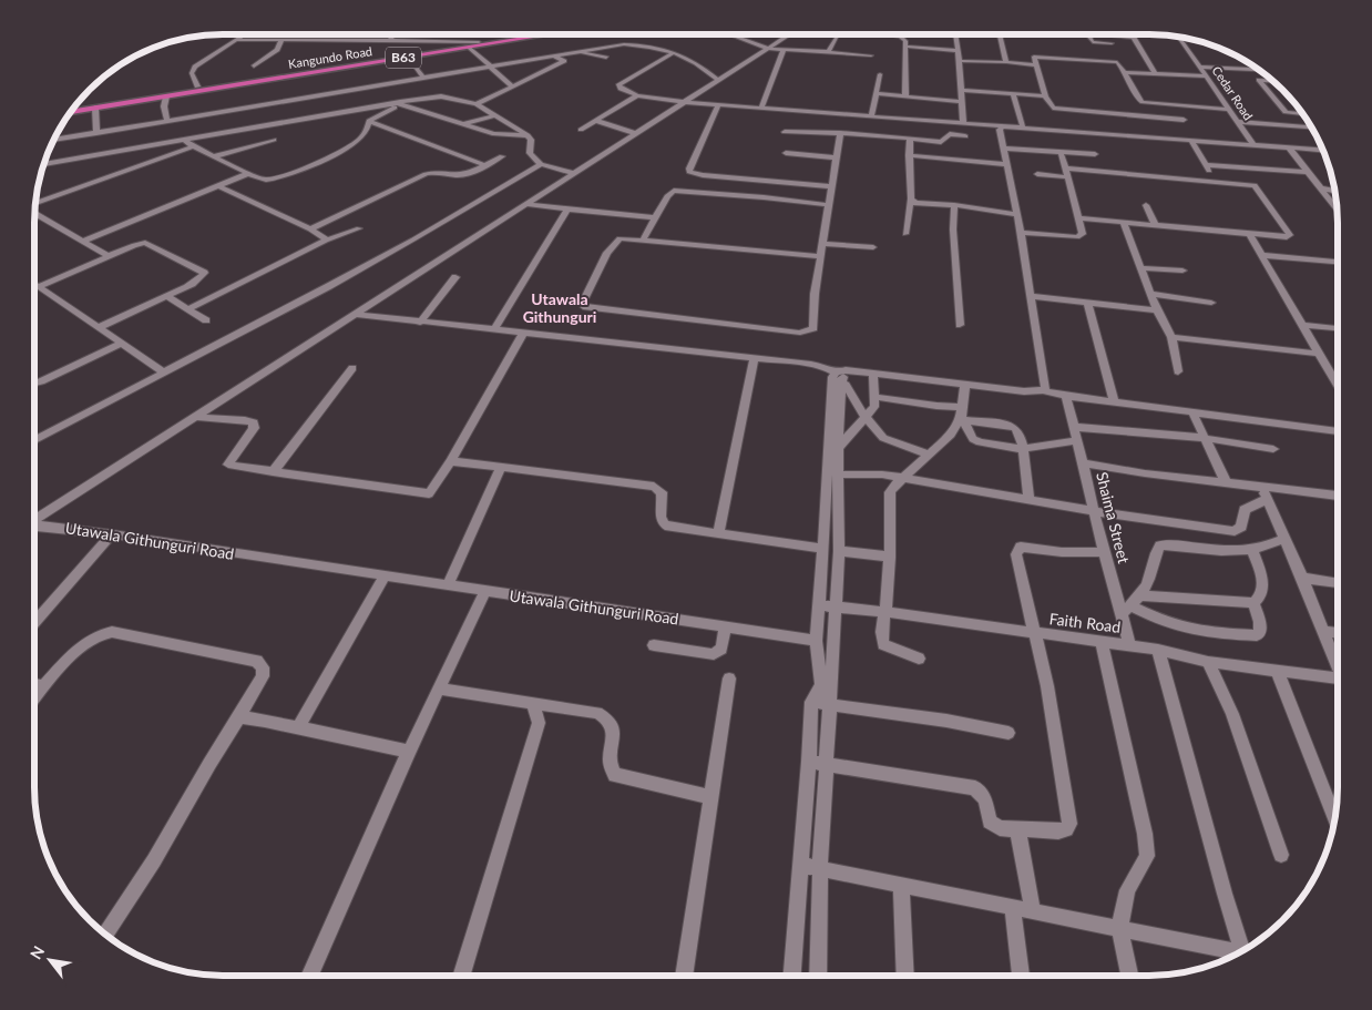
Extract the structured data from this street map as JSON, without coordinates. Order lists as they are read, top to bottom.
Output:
{
  "streets": {
    "highway": ["Kangundo Road", "B63"],
    "street": [
      "Cedar Road",
      "Shaima Street",
      "Utawala Githunguri Road",
      "Faith Road"
    ]
  },
  "crossings": [
    ["Shaima Street", "Faith Road"]
  ],
  "districts": ["Utawala Githunguri"],
  "north": "top left"
}
